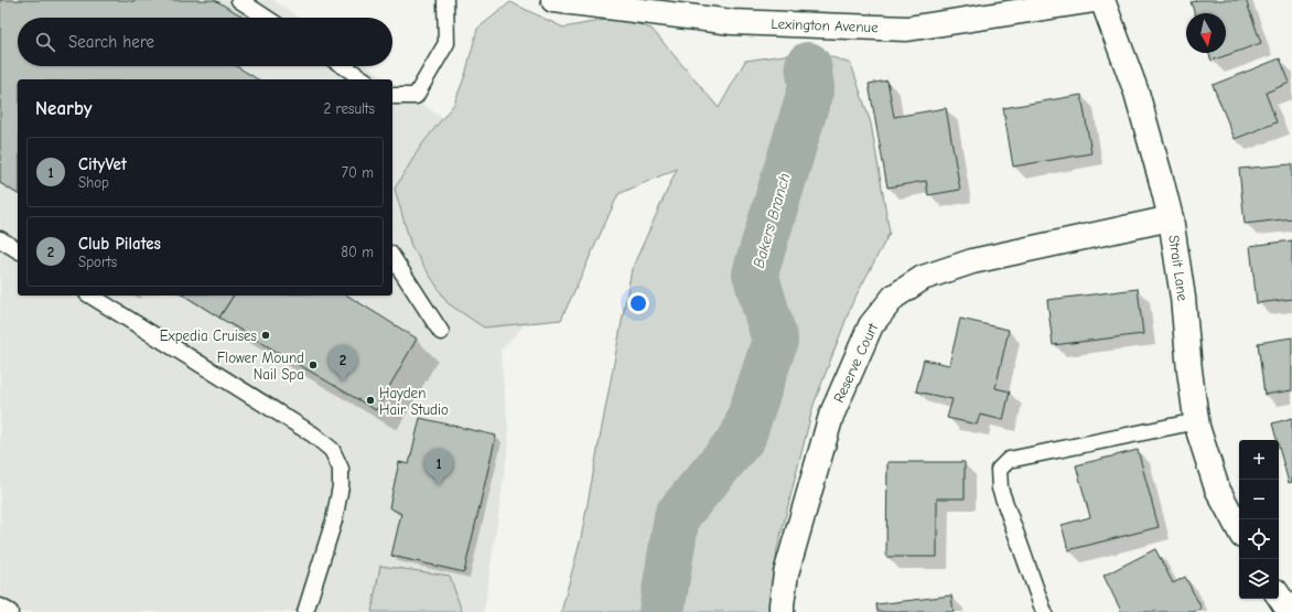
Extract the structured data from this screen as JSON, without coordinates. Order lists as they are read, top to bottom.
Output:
{
  "streets": {
    "street": ["Lexington Avenue", "Strait Lane", "Reserve Court"]
  },
  "crossings": [
    ["Strait Lane", "Reserve Court"]
  ],
  "water": ["Bakers Branch"],
  "places": ["Expedia Cruises", "Flower Mound Nail Spa", "Hayden Hair Studio"],
  "north": "bottom",
  "page": {
    "search": "Search here",
    "heading": ["Nearby", "2 results"],
    "list": [
      {
        "mark": "1",
        "name": "CityVet",
        "note": "Shop",
        "value": "70 m"
      },
      {
        "mark": "2",
        "name": "Club Pilates",
        "note": "Sports",
        "value": "80 m"
      }
    ],
    "pins": ["2", "1"],
    "map_buttons": ["+", "−"]
  }
}
